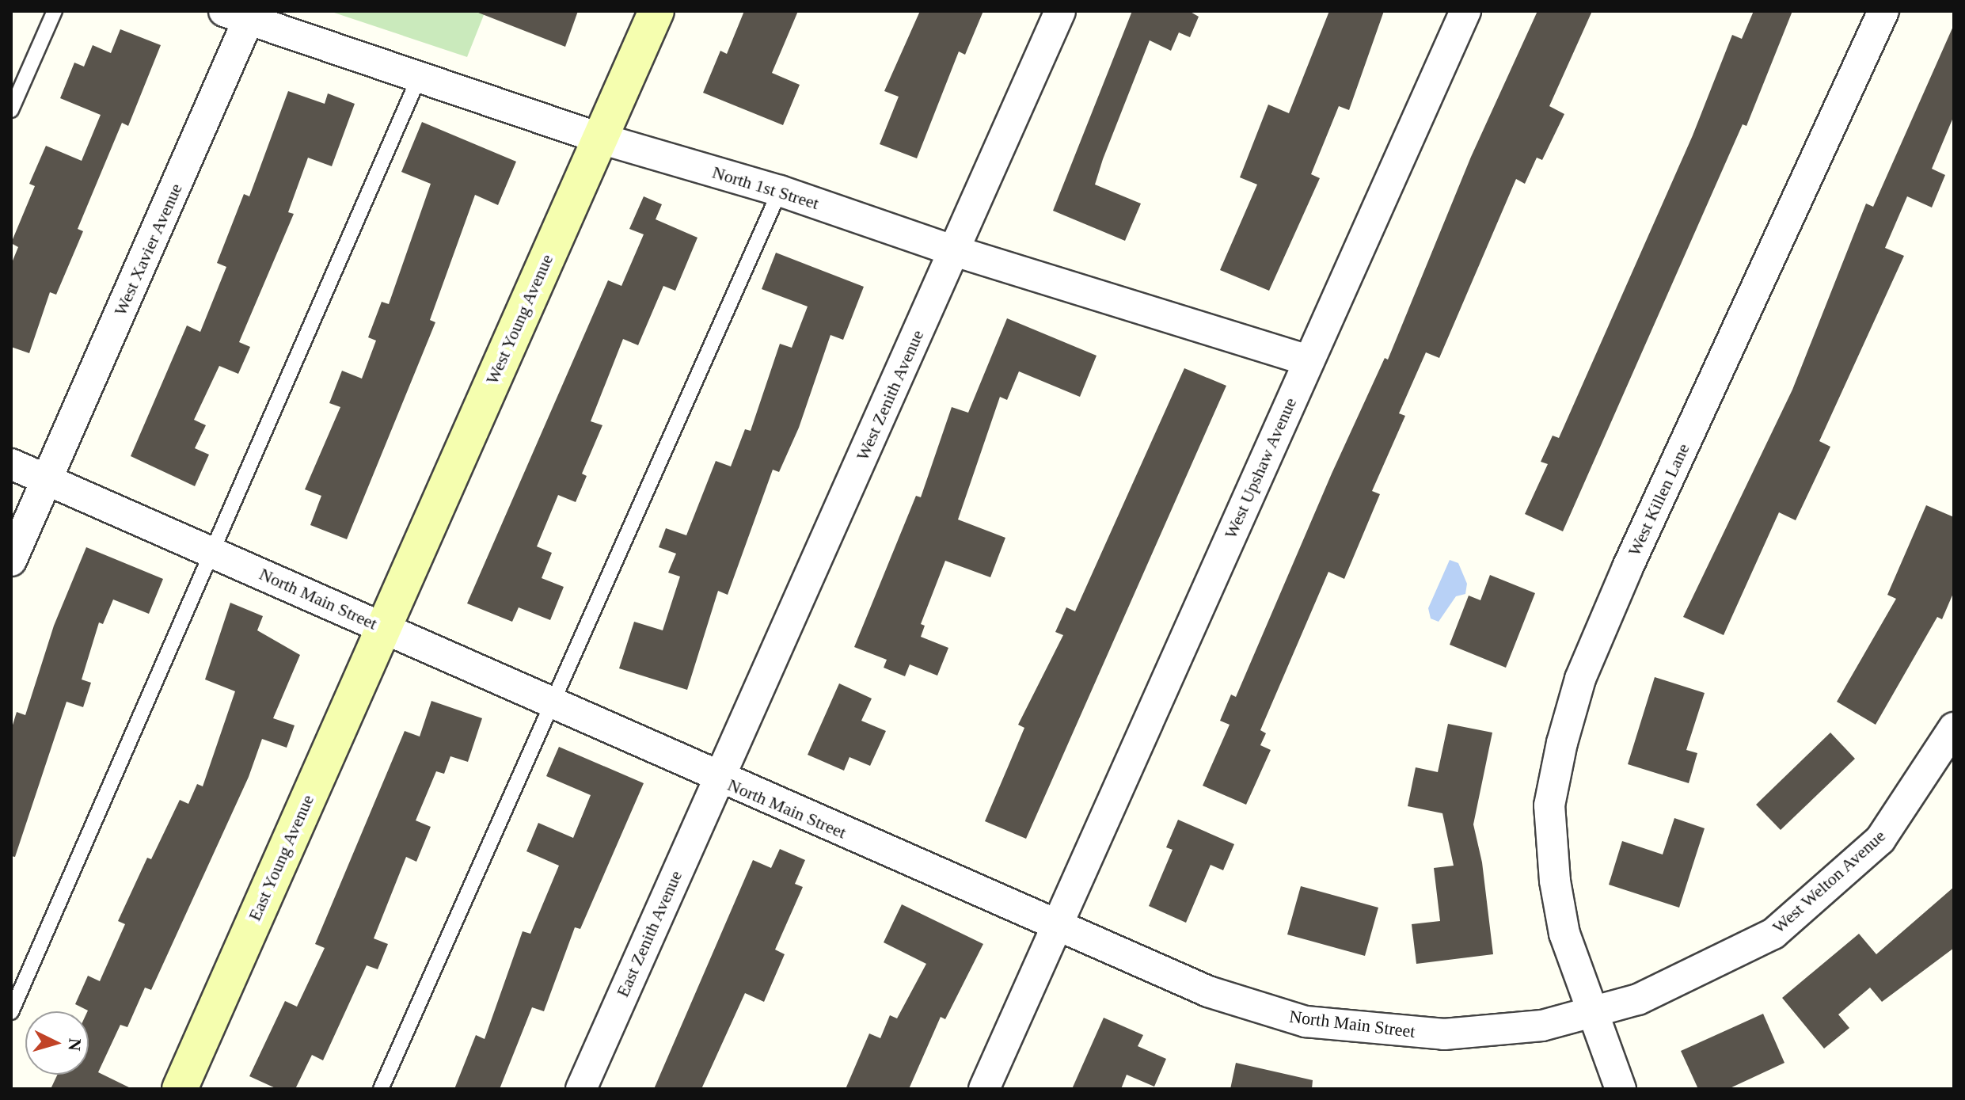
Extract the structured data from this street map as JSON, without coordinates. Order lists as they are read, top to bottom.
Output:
{
  "streets": {
    "street": [
      "North 1st Street",
      "West Xavier Avenue",
      "West Young Avenue",
      "West Zenith Avenue",
      "West Upshaw Avenue",
      "West Killen Lane",
      "North Main Street",
      "East Young Avenue",
      "West Welton Avenue",
      "East Zenith Avenue"
    ]
  },
  "crossings": [
    ["North 1st Street", "West Xavier Avenue"],
    ["North 1st Street", "West Young Avenue"],
    ["North 1st Street", "West Zenith Avenue"],
    ["North 1st Street", "West Upshaw Avenue"],
    ["West Xavier Avenue", "North Main Street"],
    ["West Young Avenue", "North Main Street"],
    ["West Young Avenue", "East Young Avenue"],
    ["West Zenith Avenue", "North Main Street"],
    ["West Zenith Avenue", "East Zenith Avenue"],
    ["West Upshaw Avenue", "North Main Street"],
    ["West Killen Lane", "North Main Street"],
    ["West Killen Lane", "West Welton Avenue"],
    ["North Main Street", "East Young Avenue"],
    ["North Main Street", "West Welton Avenue"],
    ["North Main Street", "East Zenith Avenue"]
  ],
  "north": "right"
}
